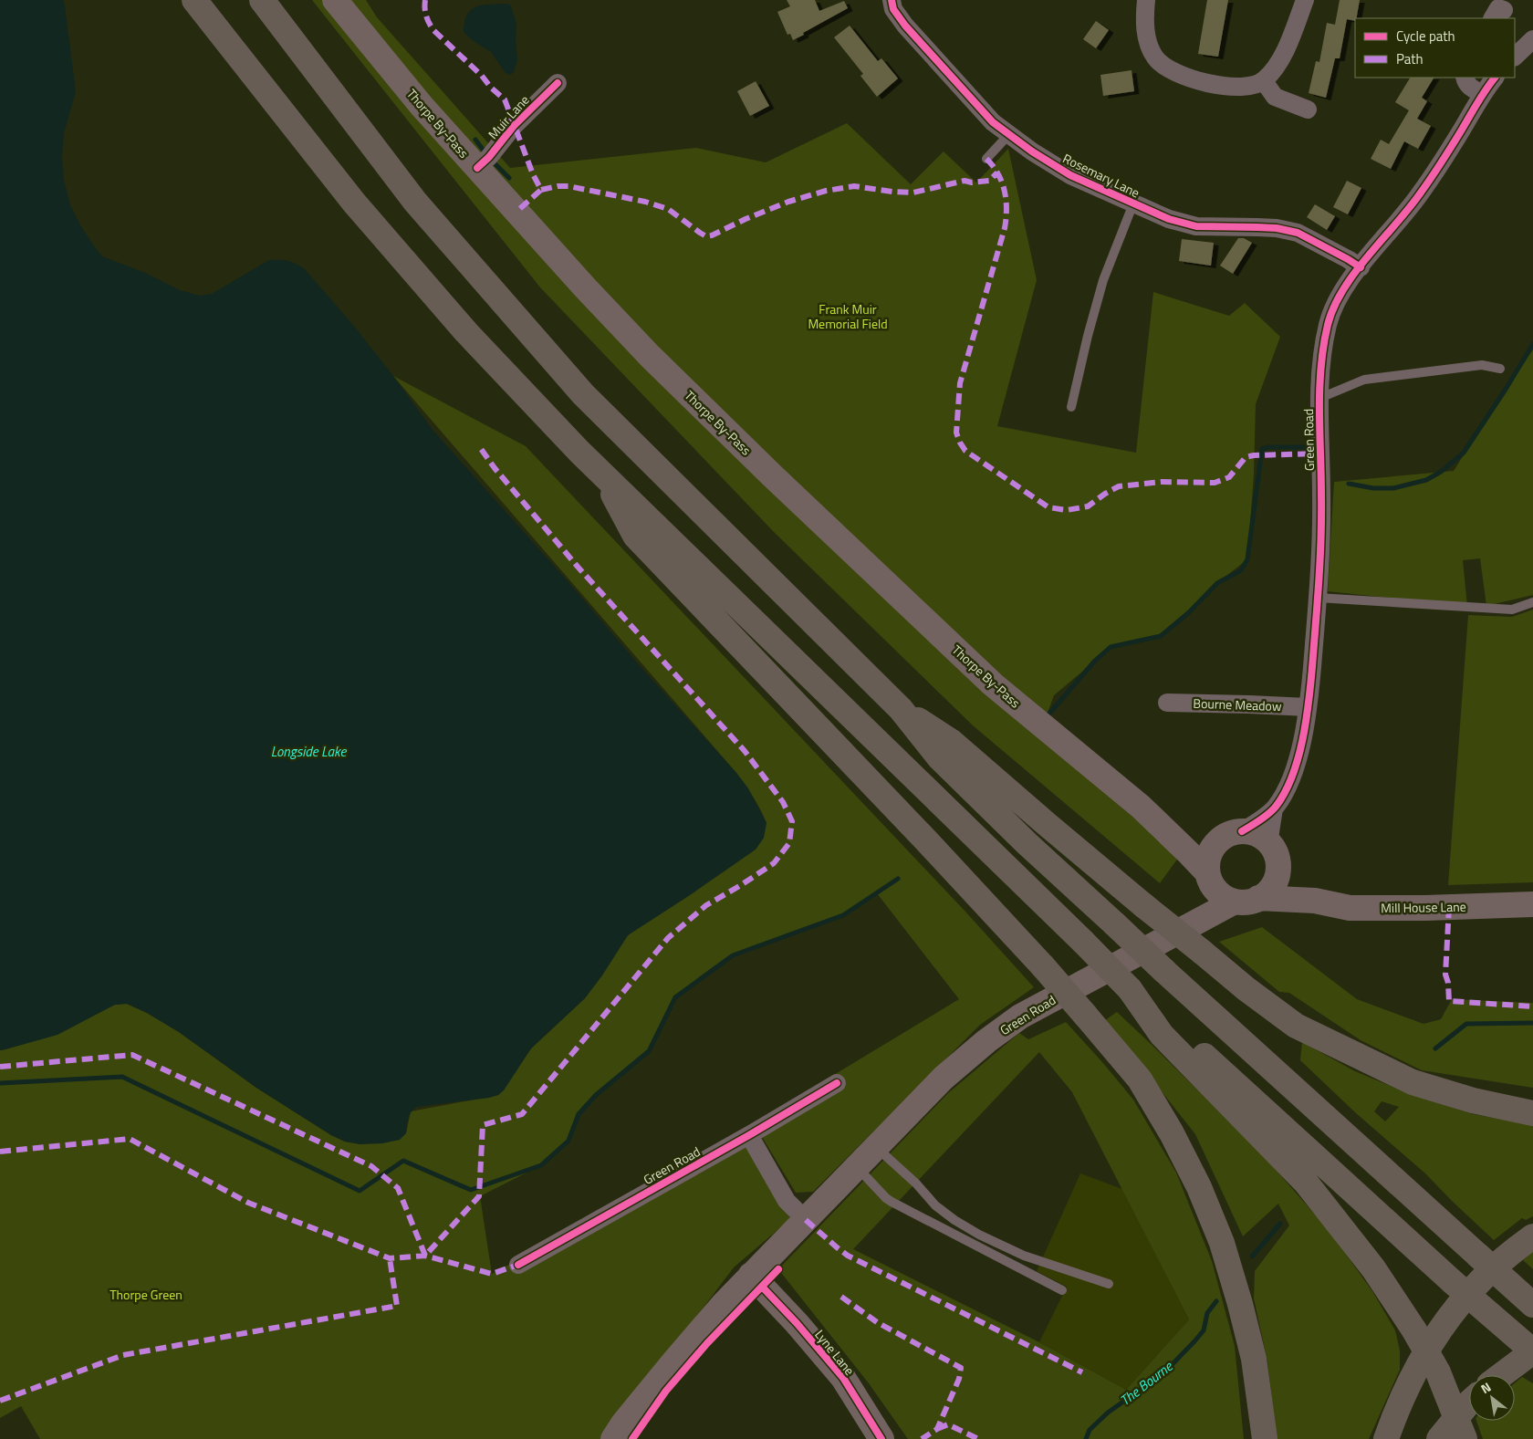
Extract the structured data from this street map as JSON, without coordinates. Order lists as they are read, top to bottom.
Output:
{
  "streets": {
    "main road": [
      "Thorpe By-Pass",
      "Green Road",
      "Mill House Lane",
      "Lyne Lane"
    ],
    "street": ["Muir Lane", "Rosemary Lane", "Bourne Meadow"]
  },
  "crossings": [
    ["Muir Lane", "Thorpe By-Pass"],
    ["Thorpe By-Pass", "Green Road"],
    ["Thorpe By-Pass", "Mill House Lane"],
    ["Rosemary Lane", "Green Road"],
    ["Green Road", "Bourne Meadow"],
    ["Green Road", "Mill House Lane"],
    ["Green Road", "Lyne Lane"]
  ],
  "water": ["Longside Lake", "The Bourne"],
  "parks": ["Frank Muir Memorial Field", "Thorpe Green"],
  "legend": ["Cycle path", "Path"],
  "north": "top left"
}
